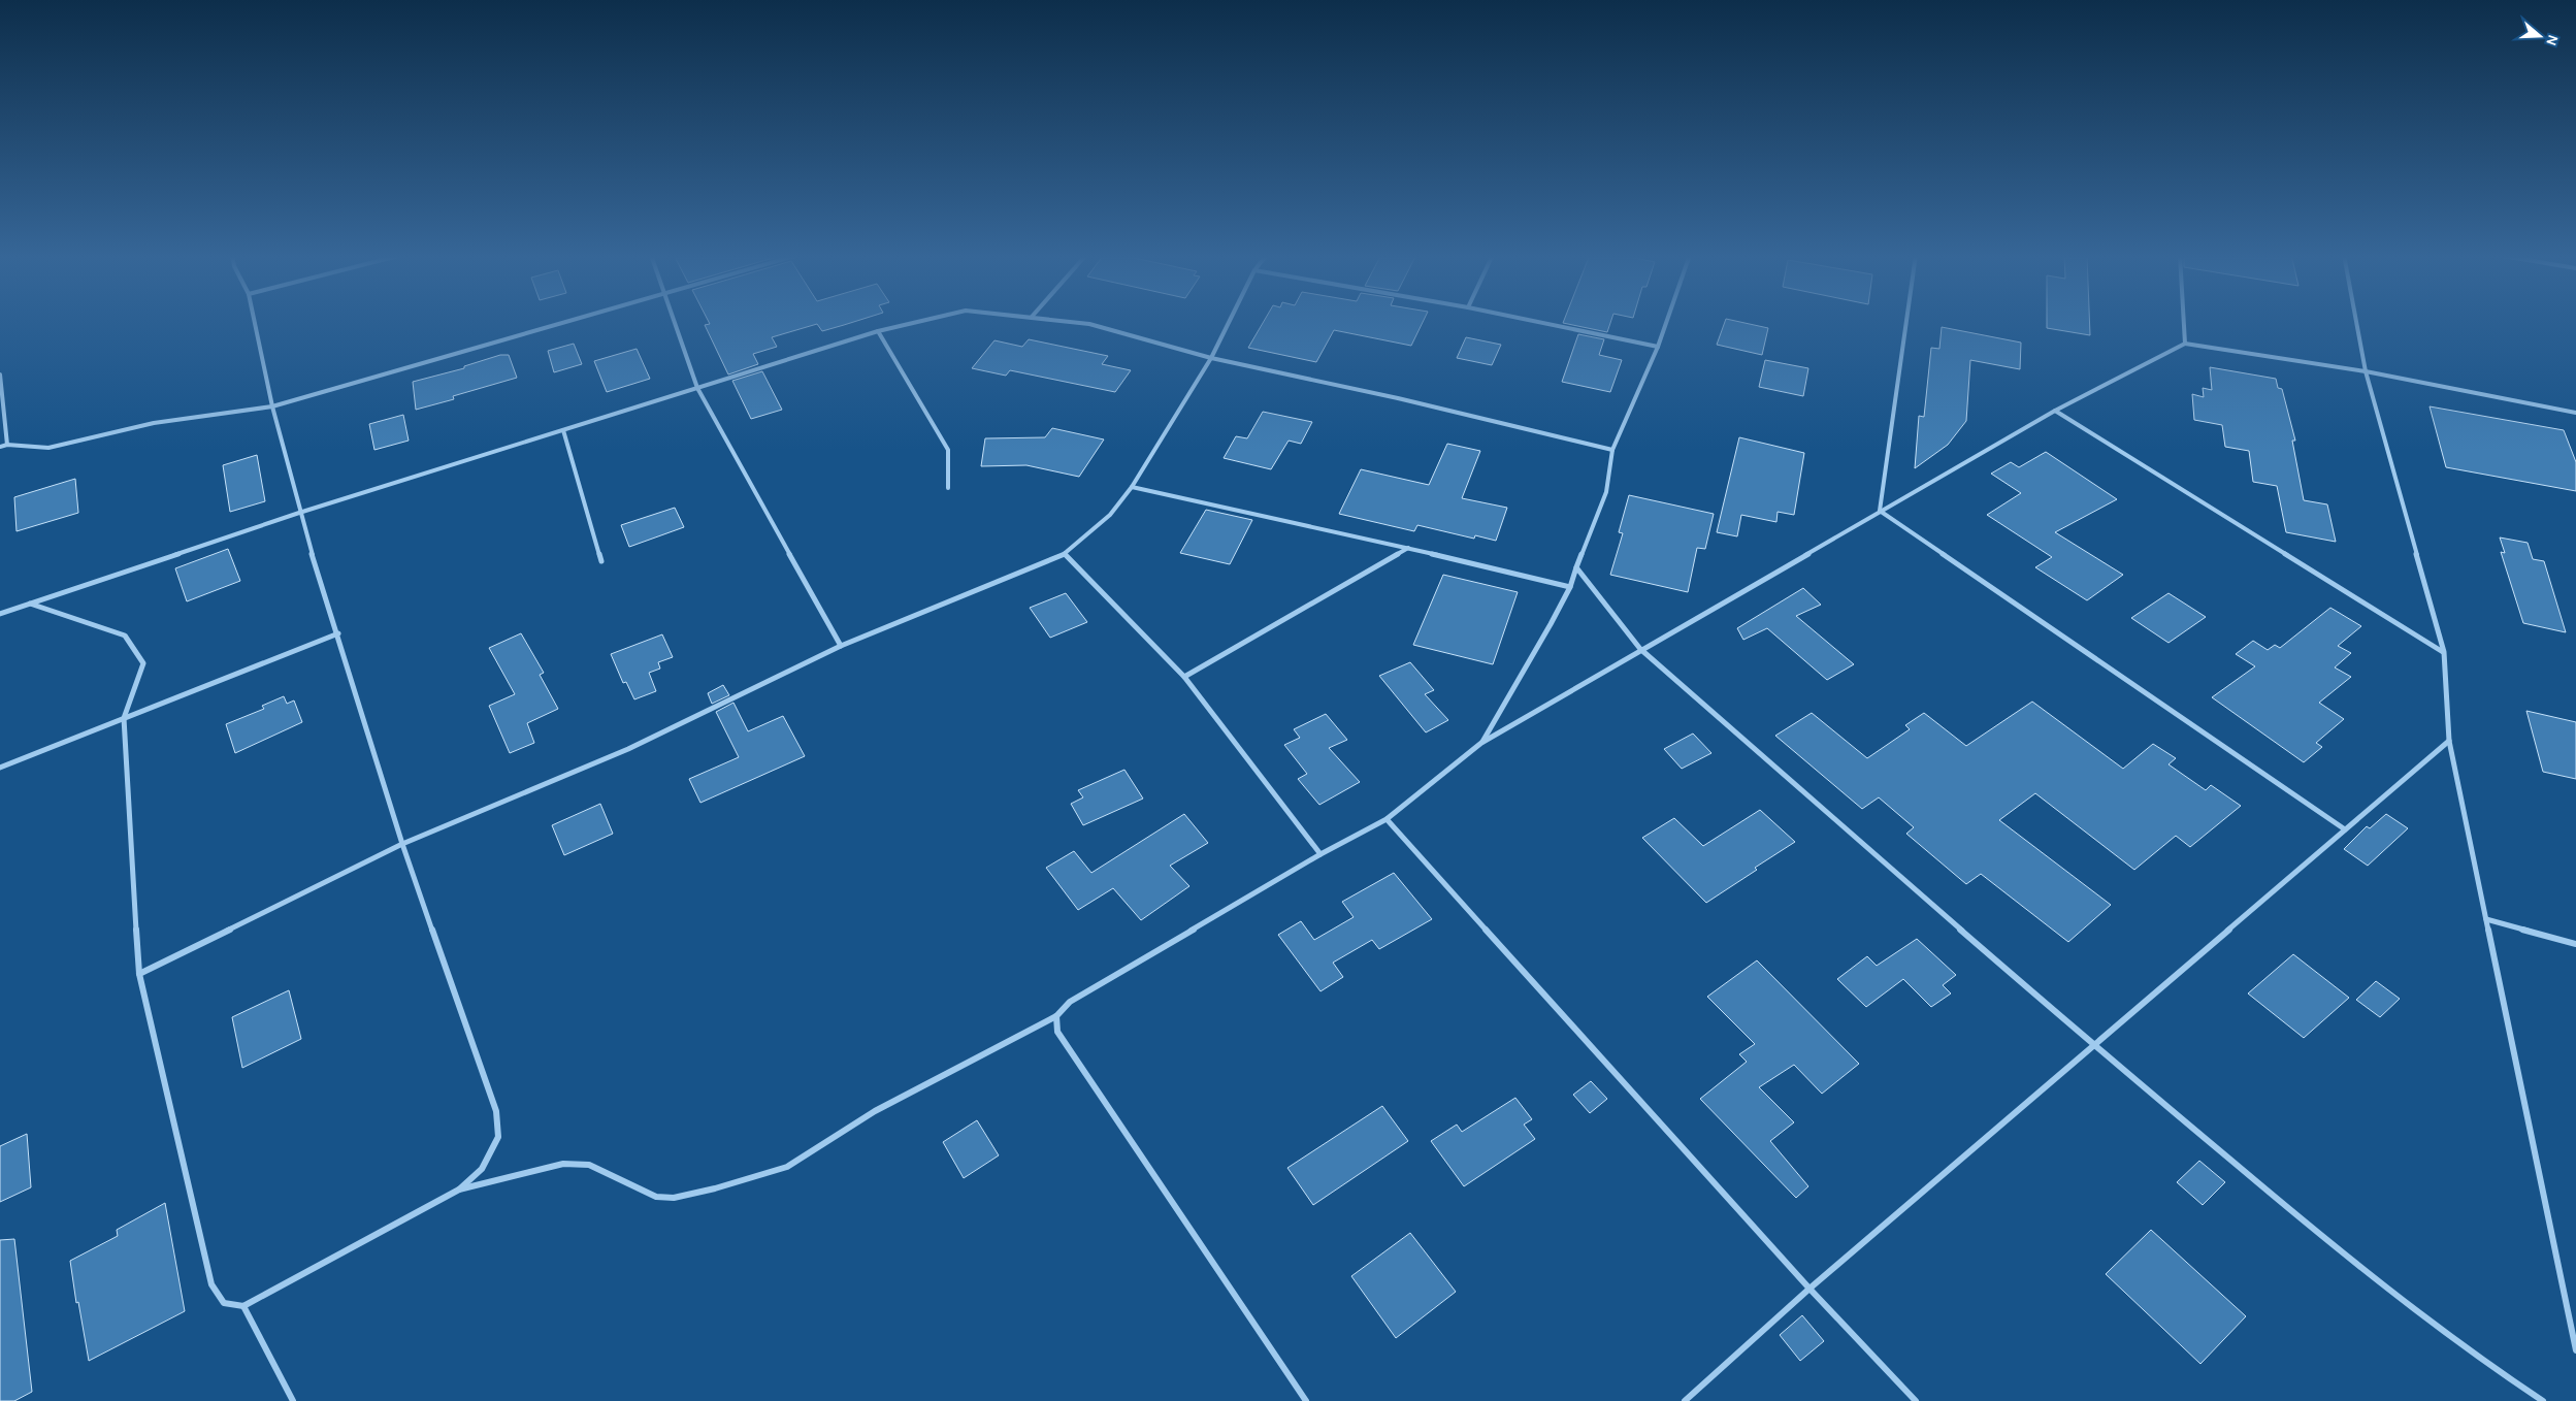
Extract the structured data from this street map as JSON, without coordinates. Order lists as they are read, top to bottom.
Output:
{
  "north": "right"
}
